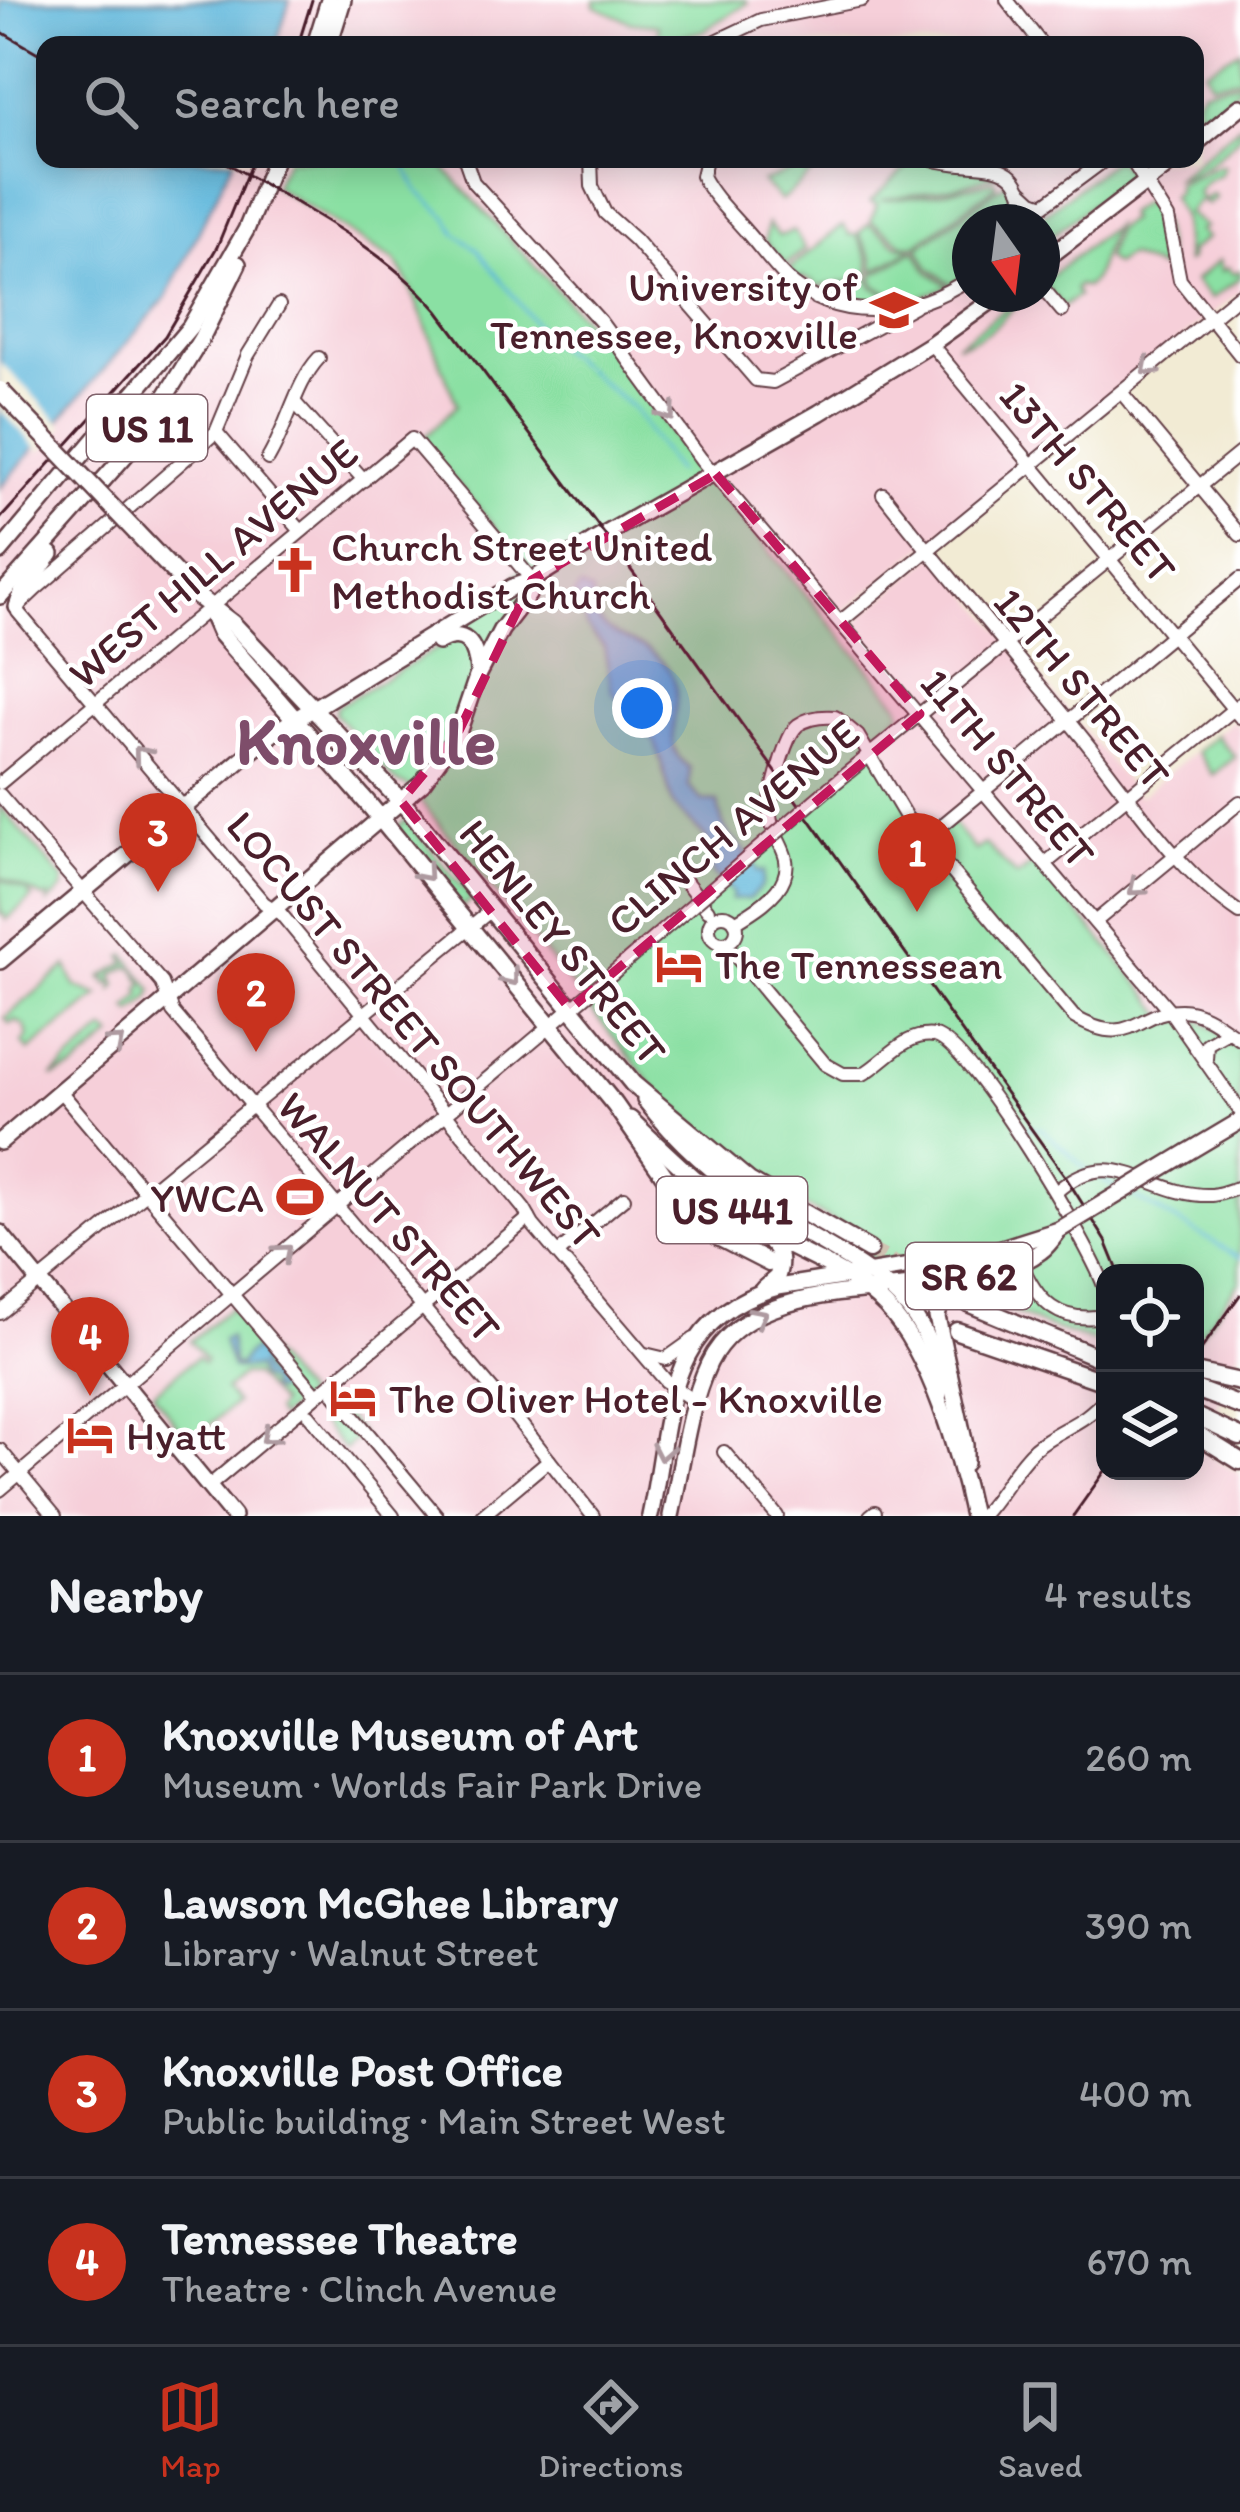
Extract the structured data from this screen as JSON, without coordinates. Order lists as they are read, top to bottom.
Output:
{
  "streets": {
    "highway": ["HENLEY STREET", "US 441"],
    "main road": ["US 11", "SR 62"],
    "street": [
      "13TH STREET",
      "WEST HILL AVENUE",
      "12TH STREET",
      "11TH STREET",
      "CLINCH AVENUE",
      "LOCUST STREET SOUTHWEST",
      "WALNUT STREET"
    ]
  },
  "crossings": [
    ["13TH STREET", "CLINCH AVENUE"],
    ["WEST HILL AVENUE", "HENLEY STREET"],
    ["WEST HILL AVENUE", "LOCUST STREET SOUTHWEST"],
    ["12TH STREET", "CLINCH AVENUE"],
    ["11TH STREET", "CLINCH AVENUE"],
    ["CLINCH AVENUE", "HENLEY STREET"],
    ["CLINCH AVENUE", "LOCUST STREET SOUTHWEST"],
    ["CLINCH AVENUE", "WALNUT STREET"],
    ["HENLEY STREET", "US 441"],
    ["HENLEY STREET", "SR 62"],
    ["US 441", "SR 62"]
  ],
  "districts": ["Knoxville"],
  "places": {
    "school or university": ["University of Tennessee, Knoxville"],
    "church": ["Church Street United Methodist Church"],
    "hotel": ["The Tennessean", "The Oliver Hotel - Knoxville", "Hyatt"],
    "sports": ["YWCA"]
  },
  "north": "bottom",
  "page": {
    "search": "Search here",
    "pins": [
      "3",
      "1",
      "2",
      "4"
    ],
    "heading": ["Nearby", "4 results"],
    "list": [
      {
        "mark": "1",
        "name": "Knoxville Museum of Art",
        "note": "Museum · Worlds Fair Park Drive",
        "value": "260 m"
      },
      {
        "mark": "2",
        "name": "Lawson McGhee Library",
        "note": "Library · Walnut Street",
        "value": "390 m"
      },
      {
        "mark": "3",
        "name": "Knoxville Post Office",
        "note": "Public building · Main Street West",
        "value": "400 m"
      },
      {
        "mark": "4",
        "name": "Tennessee Theatre",
        "note": "Theatre · Clinch Avenue",
        "value": "670 m"
      }
    ],
    "nav": ["Map", "Directions", "Saved"]
  }
}
